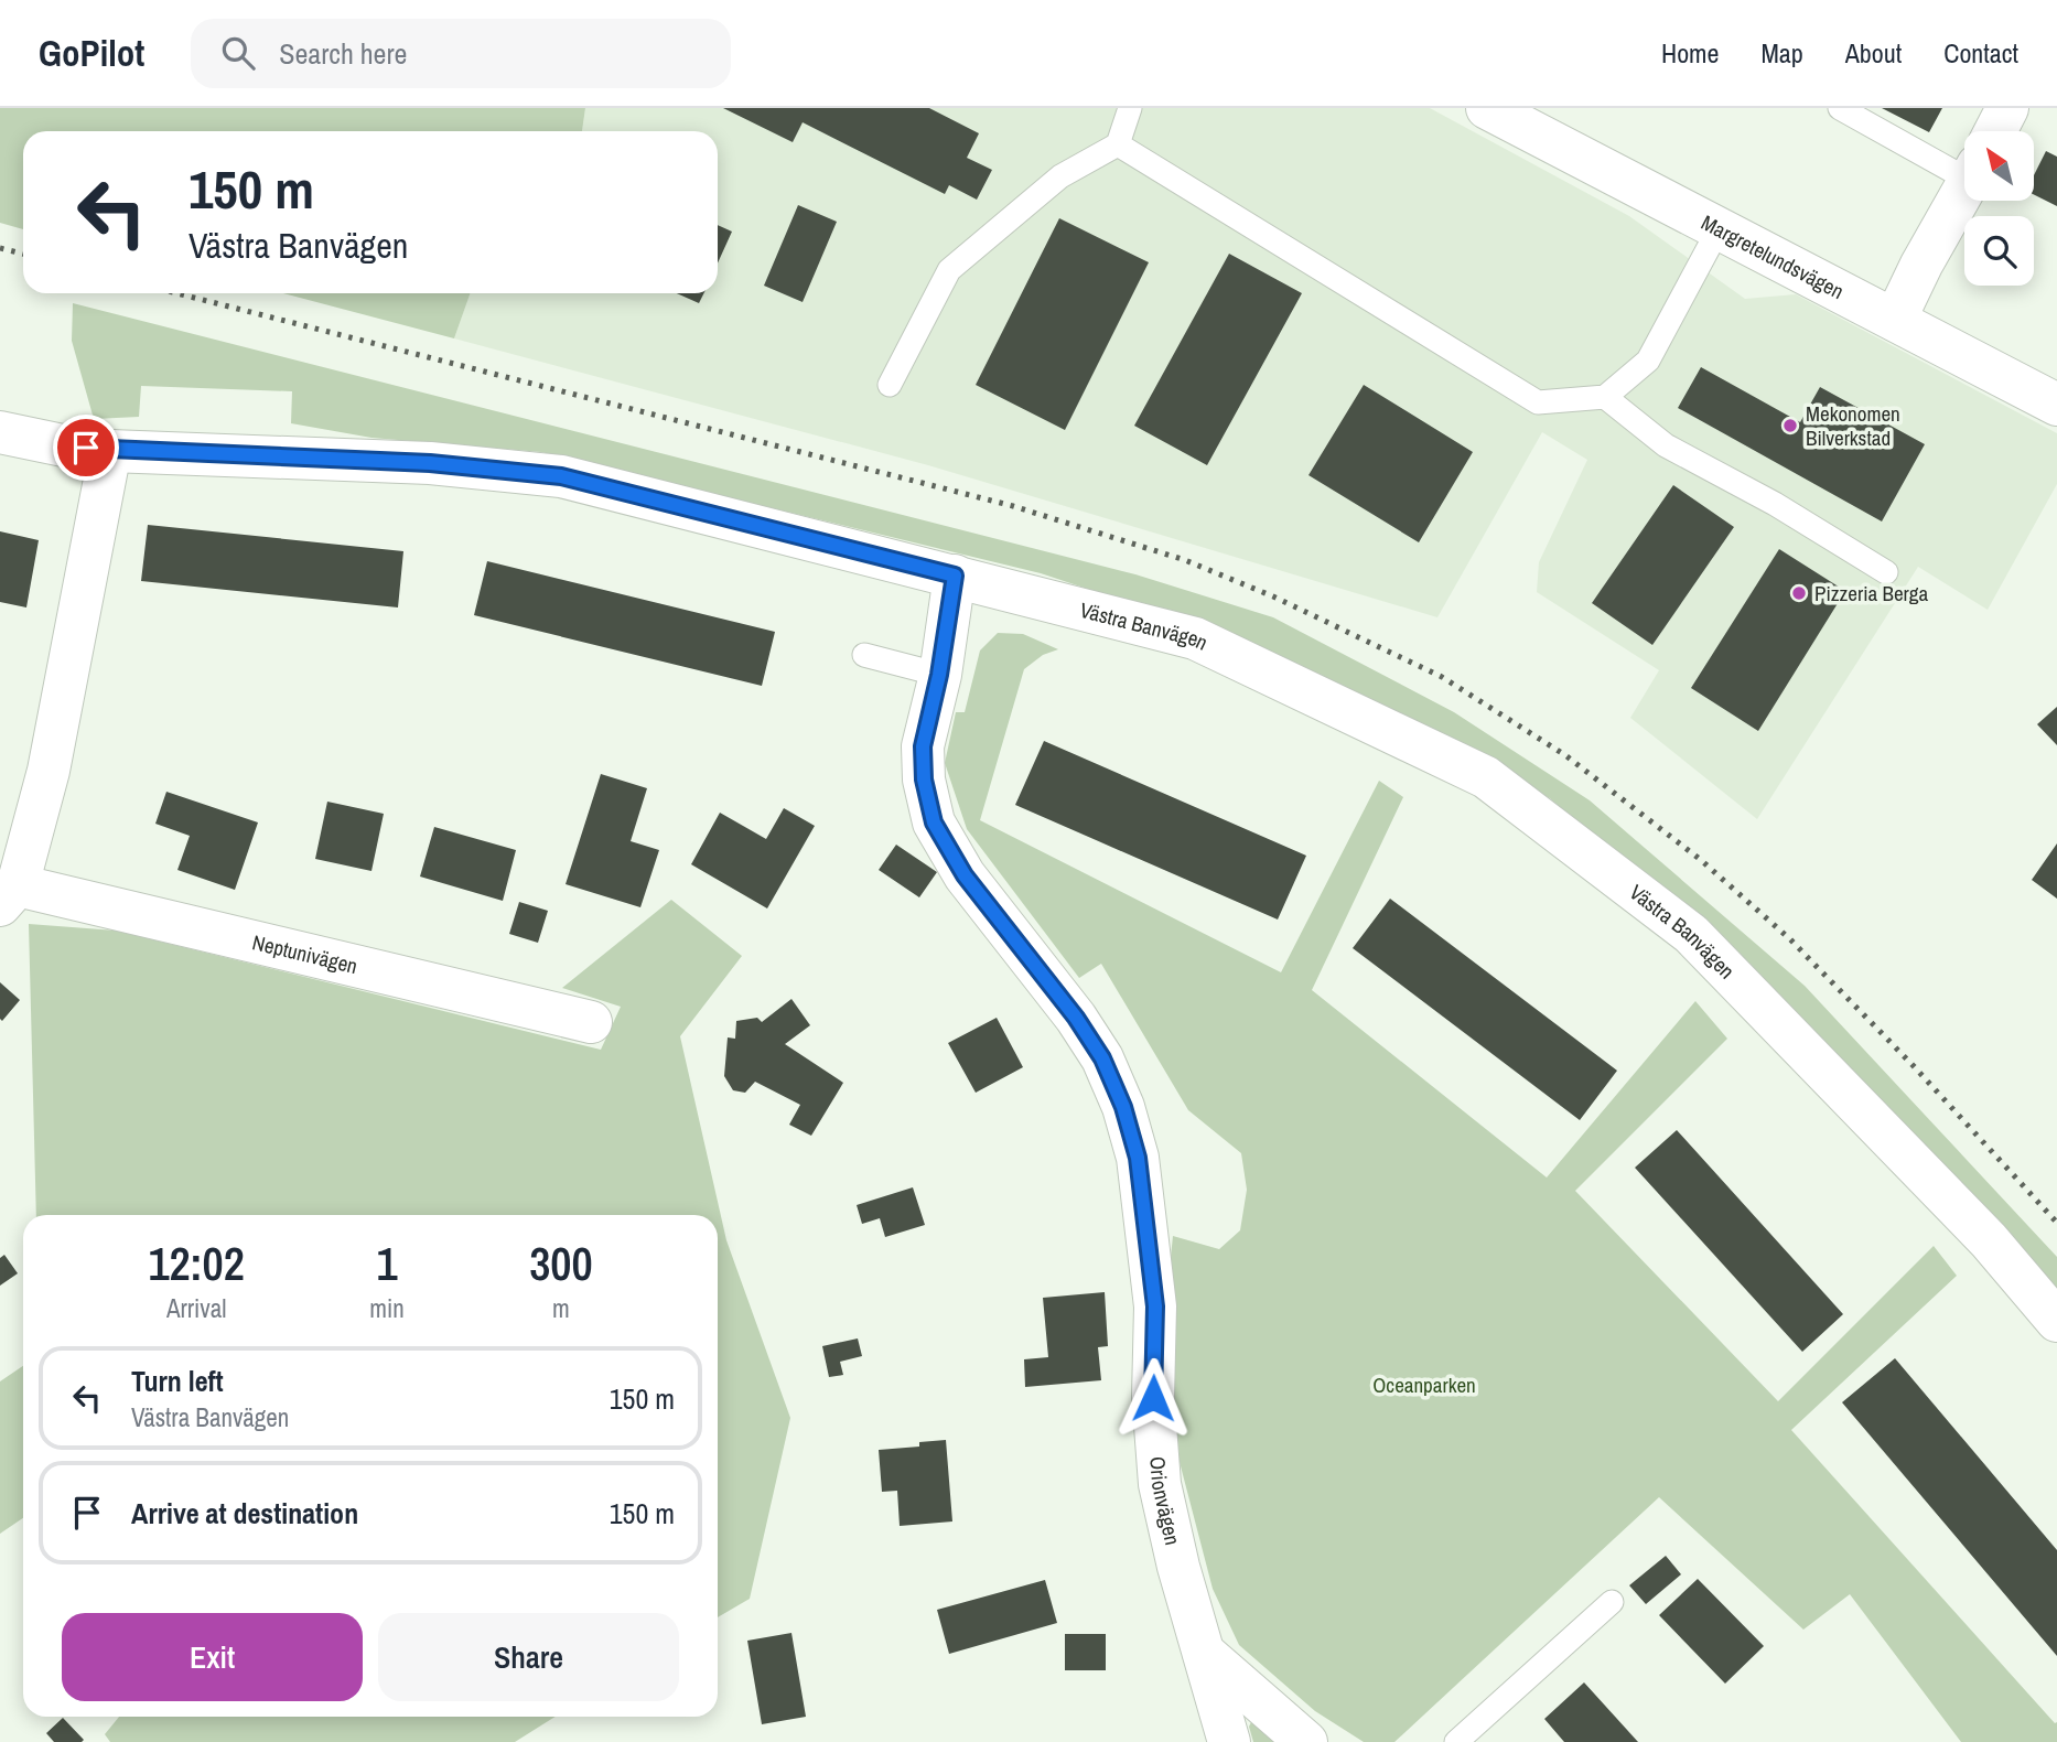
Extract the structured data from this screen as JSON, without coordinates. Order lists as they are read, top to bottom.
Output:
{
  "streets": {
    "street": [
      "Margretelundsvägen",
      "Västra Banvägen",
      "Neptunivägen",
      "Orionvägen"
    ]
  },
  "crossings": [
    ["Västra Banvägen", "Neptunivägen"],
    ["Västra Banvägen", "Orionvägen"]
  ],
  "parks": ["Oceanparken"],
  "places": ["Mekonomen Bilverkstad", "Pizzeria Berga"],
  "north": "top left",
  "page": {
    "header": "GoPilot",
    "search": "Search here",
    "nav": [
      "Home",
      "Map",
      "About",
      "Contact"
    ],
    "turn": ["150 m", "Västra Banvägen"],
    "eta": [
      "12:02",
      "Arrival",
      "1",
      "min",
      "300",
      "m"
    ],
    "list": [
      {
        "name": "Turn left",
        "note": "Västra Banvägen",
        "value": "150 m"
      },
      {
        "name": "Arrive at destination",
        "value": "150 m"
      }
    ],
    "buttons": ["Exit", "Share"]
  }
}
